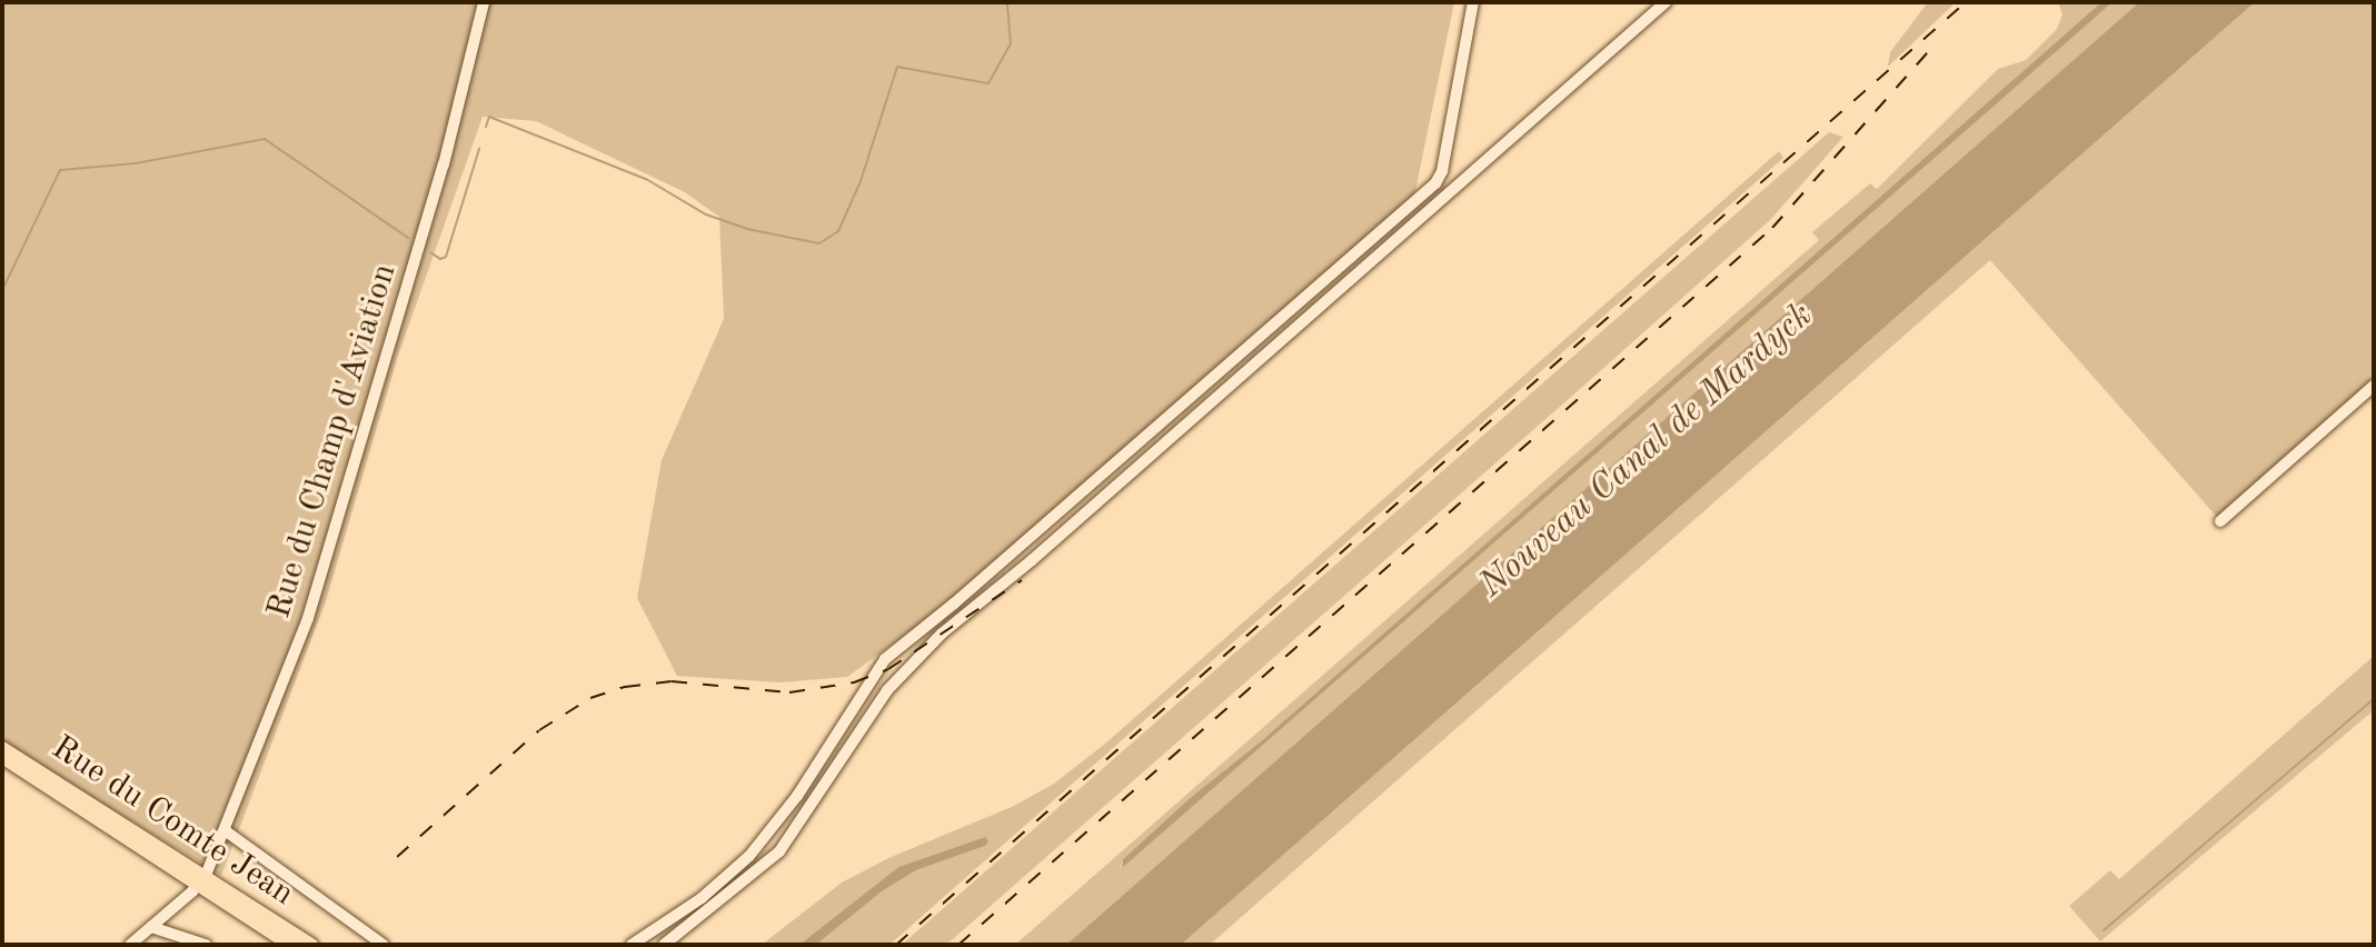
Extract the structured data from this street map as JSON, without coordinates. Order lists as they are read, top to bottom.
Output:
{
  "streets": {
    "main road": ["Rue du Comte Jean"],
    "street": ["Rue du Champ d'Aviation"]
  },
  "crossings": [
    ["Rue du Champ d'Aviation", "Rue du Comte Jean"]
  ],
  "water": ["Nouveau Canal de Mardyck"]
}
